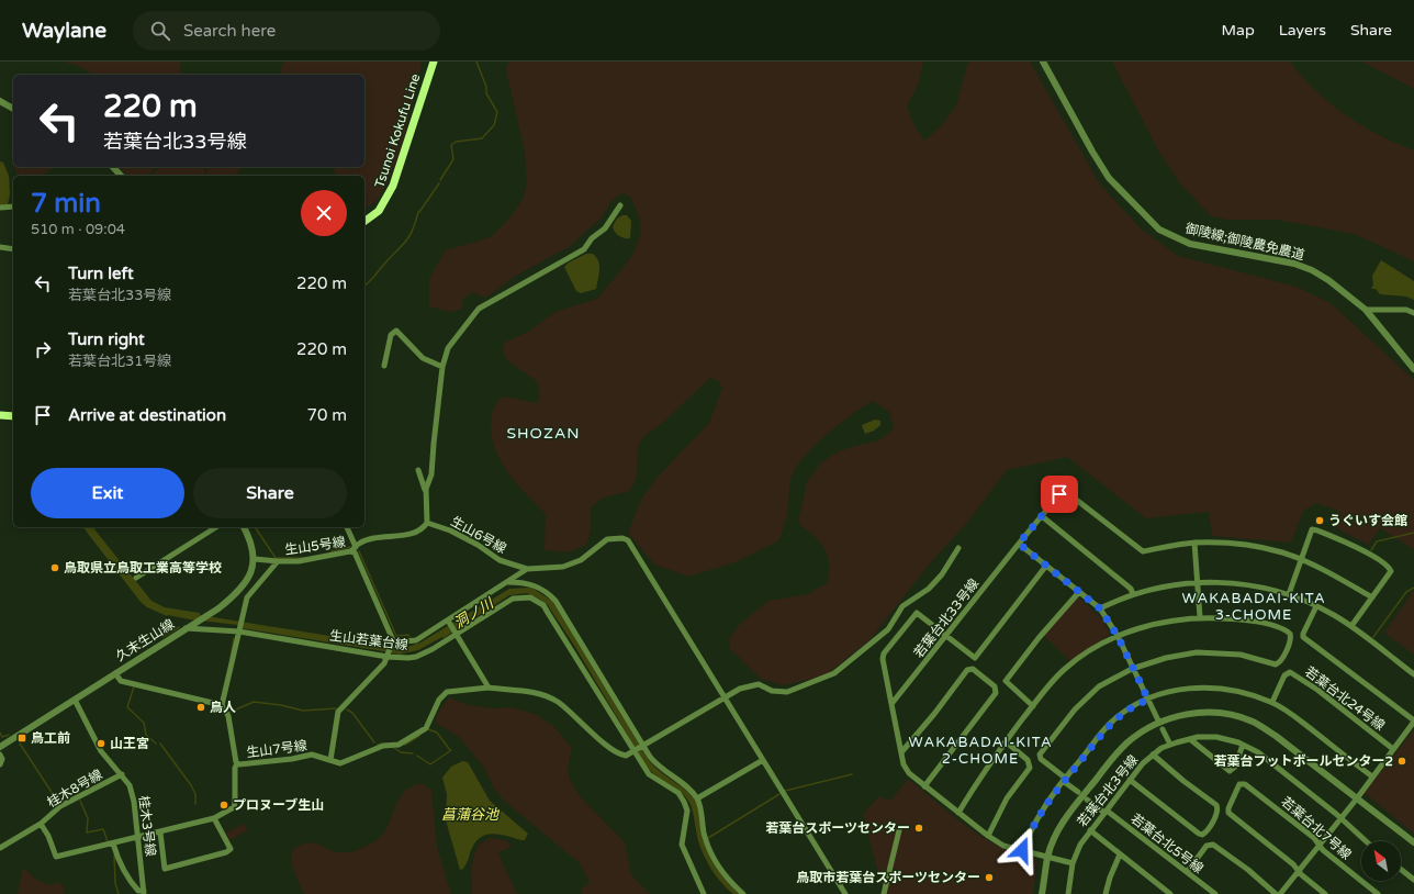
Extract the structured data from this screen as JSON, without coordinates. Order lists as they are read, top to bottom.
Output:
{
  "streets": {
    "main road": ["Tsunoi Kokufu Line"],
    "street": [
      "御陵線;御陵農免農道",
      "生山6号線",
      "生山5号線",
      "若葉台北33号線",
      "久末生山線",
      "生山若葉台線",
      "若葉台北24号線",
      "生山7号線",
      "桂木8号線",
      "若葉台北3号線",
      "桂木3号線",
      "若葉台北7号線",
      "若葉台北5号線"
    ]
  },
  "crossings": [
    ["生山5号線", "生山若葉台線"],
    ["生山5号線", "生山7号線"],
    ["久末生山線", "生山若葉台線"],
    ["久末生山線", "桂木3号線"],
    ["桂木8号線", "桂木3号線"],
    ["若葉台北3号線", "若葉台北5号線"]
  ],
  "districts": ["SHOZAN", "WAKABADAI-KITA 3-CHOME", "WAKABADAI-KITA 2-CHOME"],
  "water": ["洞ノ川", "菖蒲谷池"],
  "places": {
    "other": [
      "うぐいす会館",
      "鳥取県立鳥取工業高等学校",
      "鳥人",
      "山王宮",
      "若葉台フットボールセンター2",
      "プロヌーブ生山",
      "若葉台スポーツセンター",
      "鳥取市若葉台スポーツセンター"
    ],
    "transit": ["鳥工前"]
  },
  "north": "top left",
  "page": {
    "header": "Waylane",
    "search": "Search here",
    "nav": ["Map", "Layers", "Share"],
    "turn": ["220 m", "若葉台北33号線"],
    "heading": ["7 min", "510 m · 09:04"],
    "list": [
      {
        "name": "Turn left",
        "note": "若葉台北33号線",
        "value": "220 m"
      },
      {
        "name": "Turn right",
        "note": "若葉台北31号線",
        "value": "220 m"
      },
      {
        "name": "Arrive at destination",
        "value": "70 m"
      }
    ],
    "buttons": ["Exit", "Share"]
  }
}
